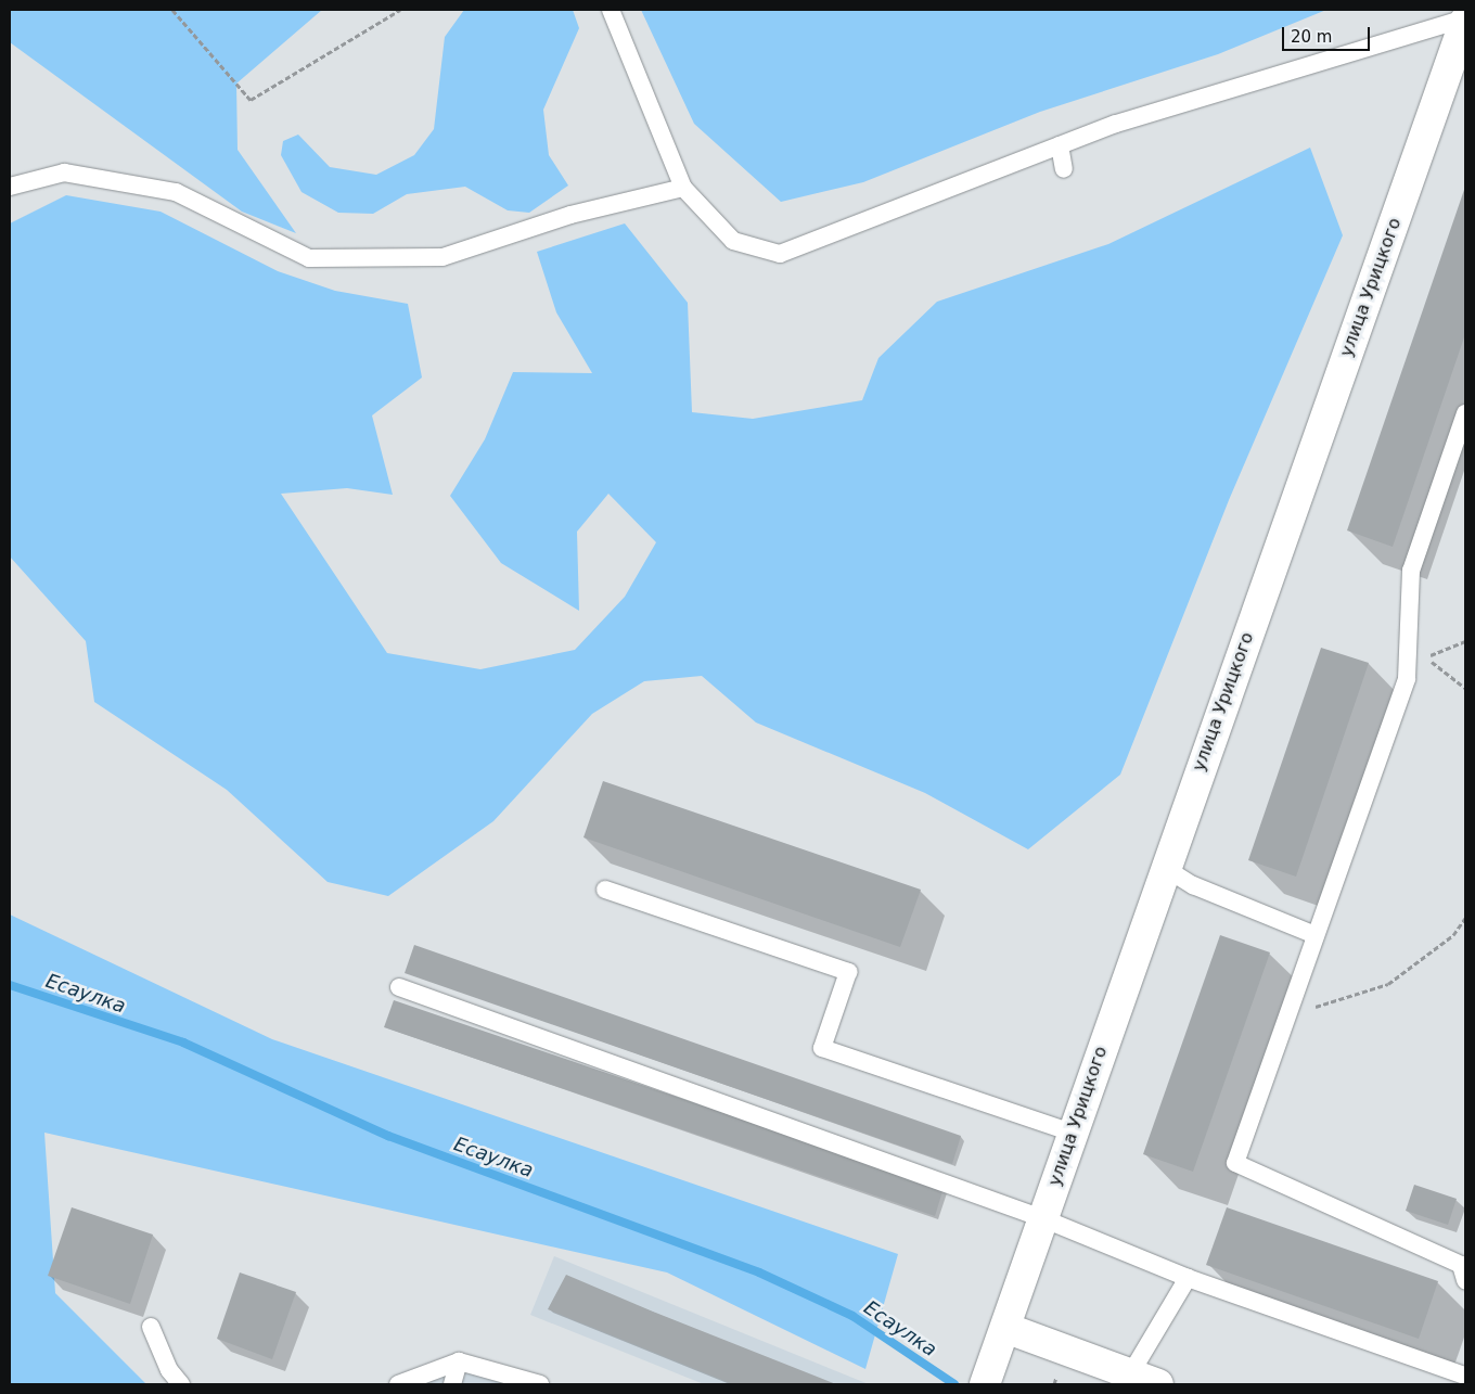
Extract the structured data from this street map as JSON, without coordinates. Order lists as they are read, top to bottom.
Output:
{
  "streets": {
    "street": ["улица Урицкого"]
  },
  "water": ["Есаулка"],
  "scale_bar": "20 m"
}
